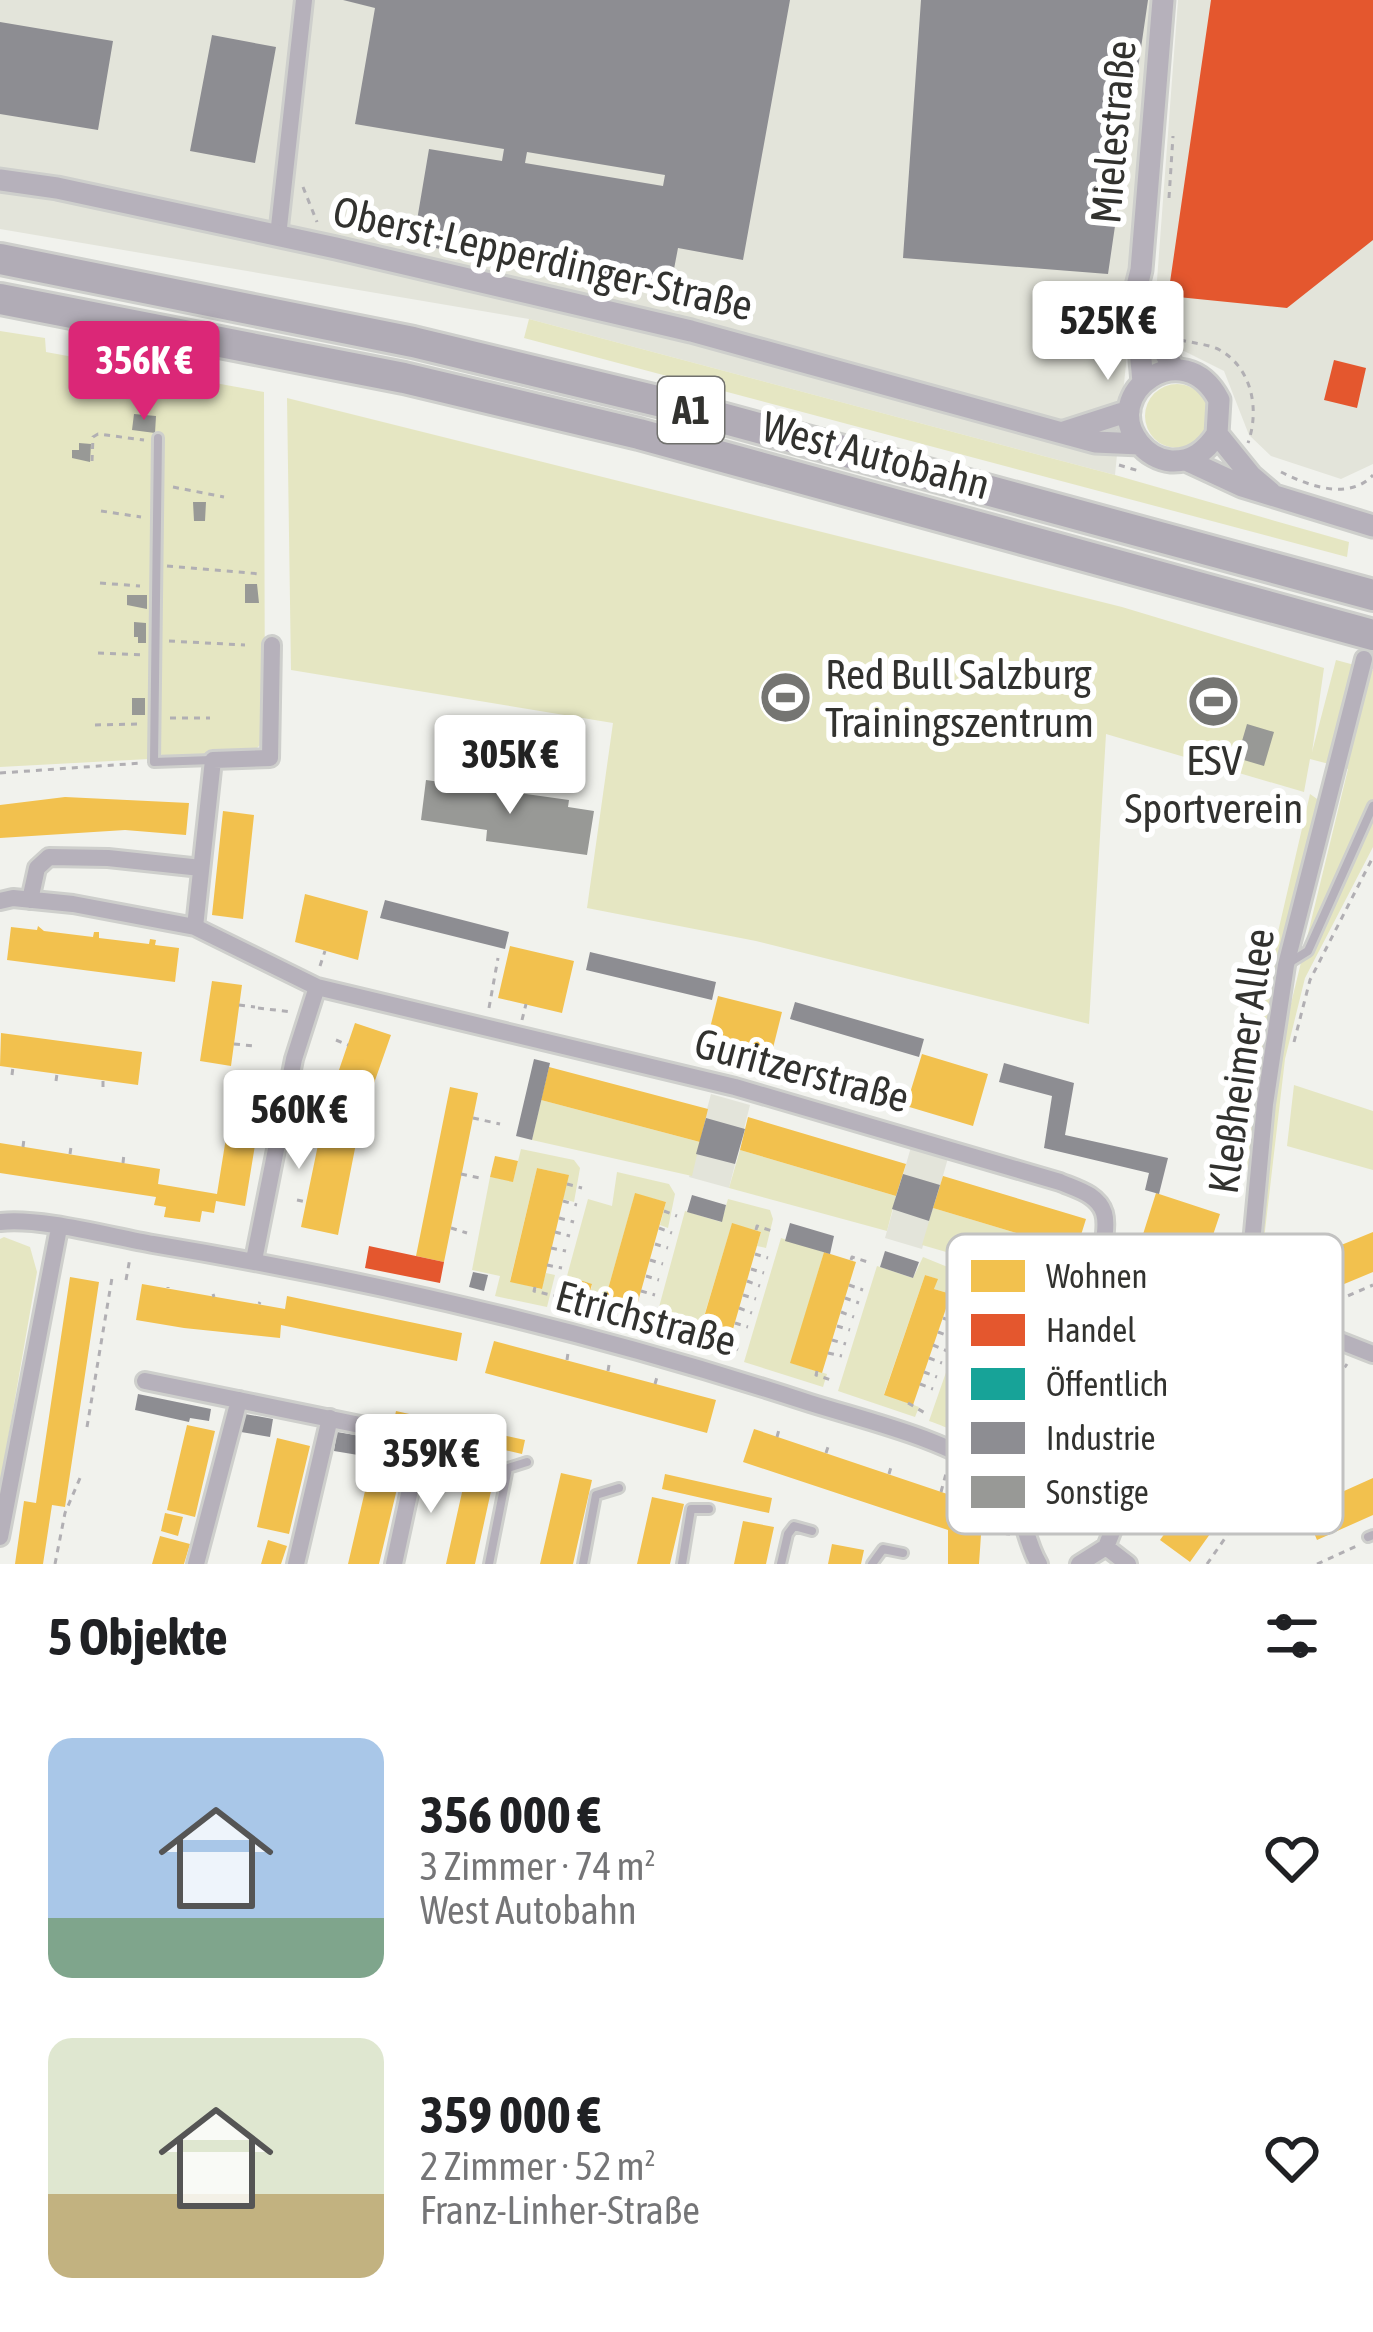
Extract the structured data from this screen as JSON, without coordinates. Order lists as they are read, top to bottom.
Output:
{
  "streets": {
    "highway": ["A1", "West Autobahn"],
    "street": [
      "Mielestraße",
      "Oberst-Lepperdinger-Straße",
      "Kleßheimer Allee",
      "Guritzerstraße",
      "Etrichstraße"
    ]
  },
  "crossings": [
    ["Mielestraße", "Oberst-Lepperdinger-Straße"],
    ["West Autobahn", "Kleßheimer Allee"]
  ],
  "places": {
    "sports": ["Red Bull Salzburg Trainingszentrum", "ESV Sportverein"]
  },
  "legend": [
    "Wohnen",
    "Handel",
    "Öffentlich",
    "Industrie",
    "Sonstige"
  ],
  "page": {
    "price": [
      "525K €",
      "356K €",
      "305K €",
      "560K €",
      "359K €"
    ],
    "heading": "5 Objekte",
    "list": [
      {
        "name": "356 000 €",
        "note": "3 Zimmer · 74 m² · West Autobahn"
      },
      {
        "name": "359 000 €",
        "note": "2 Zimmer · 52 m² · Franz-Linher-Straße"
      }
    ]
  }
}
